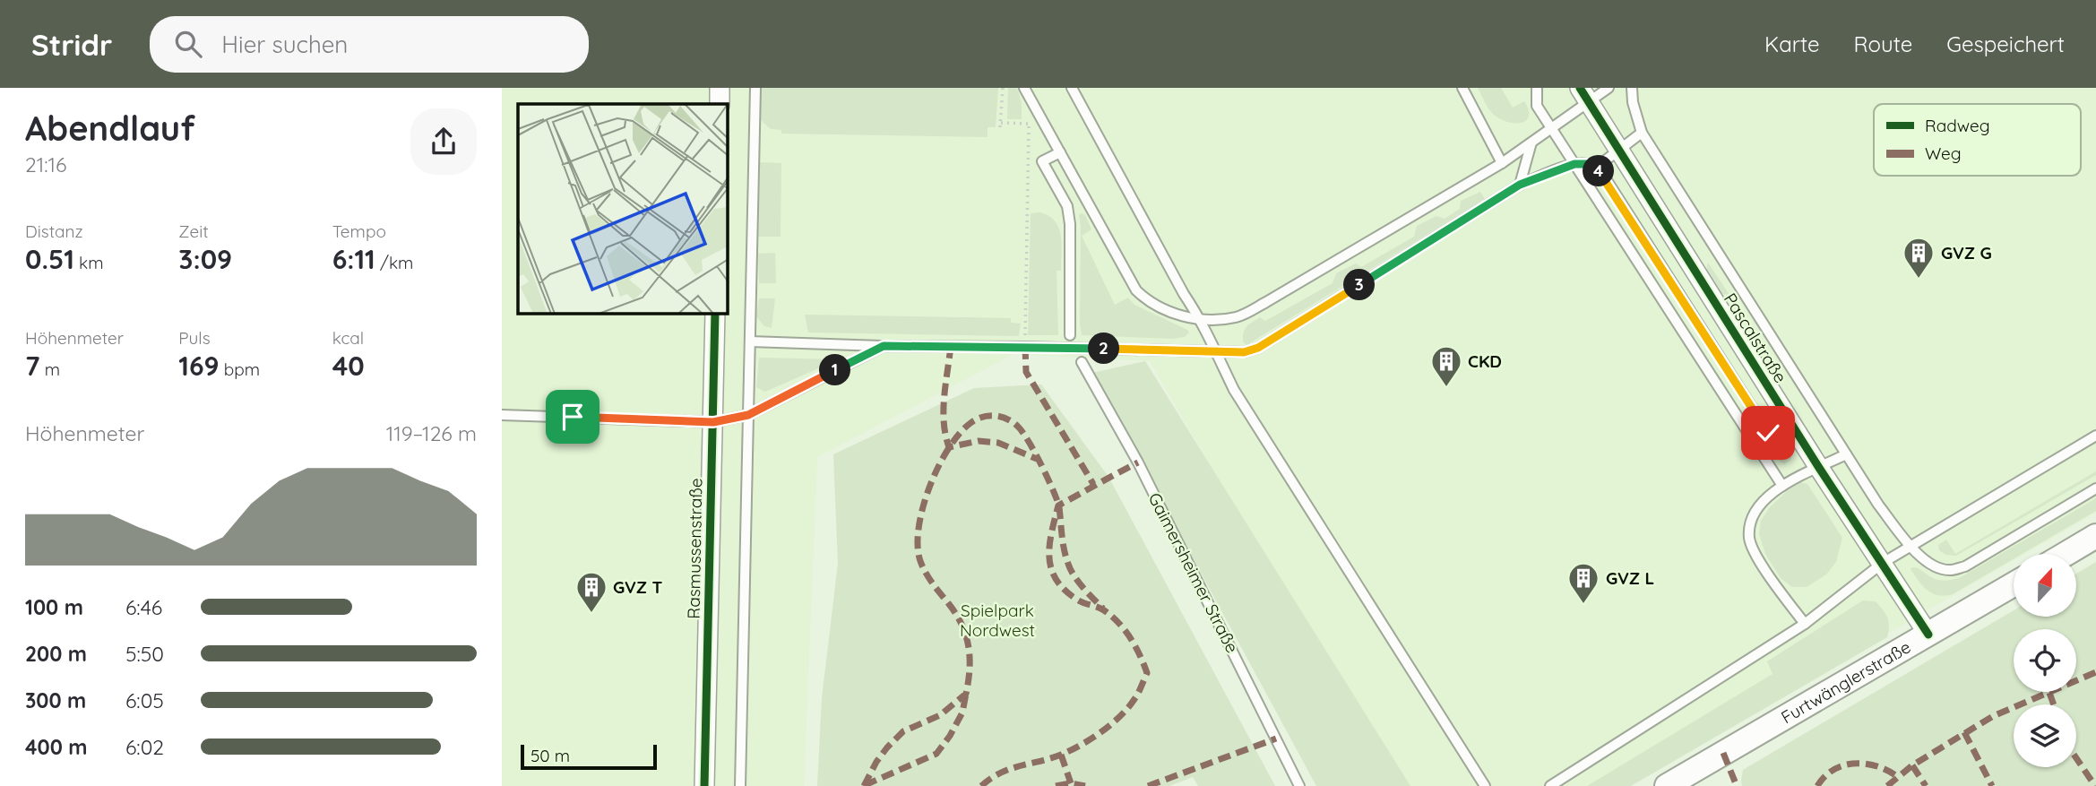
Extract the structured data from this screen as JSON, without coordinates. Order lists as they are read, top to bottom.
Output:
{
  "streets": {
    "street": ["Pascalstraße", "Rasmussenstraße", "Furtwänglerstraße"],
    "lane": ["Gaimersheimer Straße"]
  },
  "crossings": [
    ["Pascalstraße", "Furtwänglerstraße"]
  ],
  "parks": ["Spielpark Nordwest"],
  "places": {
    "building": [
      "GVZ G",
      "CKD",
      "GVZ L",
      "GVZ T"
    ]
  },
  "legend": ["Radweg", "Weg"],
  "scale_bar": "50 m",
  "north": "top",
  "page": {
    "header": "Stridr",
    "search": "Hier suchen",
    "nav": ["Karte", "Route", "Gespeichert"],
    "heading": ["Abendlauf", "21:16"],
    "pins": [
      "4",
      "3",
      "2",
      "1"
    ],
    "stats": [
      ["Distanz", "0.51 km"],
      ["Zeit", "3:09"],
      ["Tempo", "6:11 /km"],
      ["Höhenmeter", "7 m"],
      ["Puls", "169 bpm"],
      ["kcal", "40"]
    ],
    "chart": ["Höhenmeter", "119–126 m"],
    "list": [
      {
        "name": "100 m",
        "note": "6:46"
      },
      {
        "name": "200 m",
        "note": "5:50"
      },
      {
        "name": "300 m",
        "note": "6:05"
      },
      {
        "name": "400 m",
        "note": "6:02"
      }
    ],
    "scale": "50 m"
  }
}
